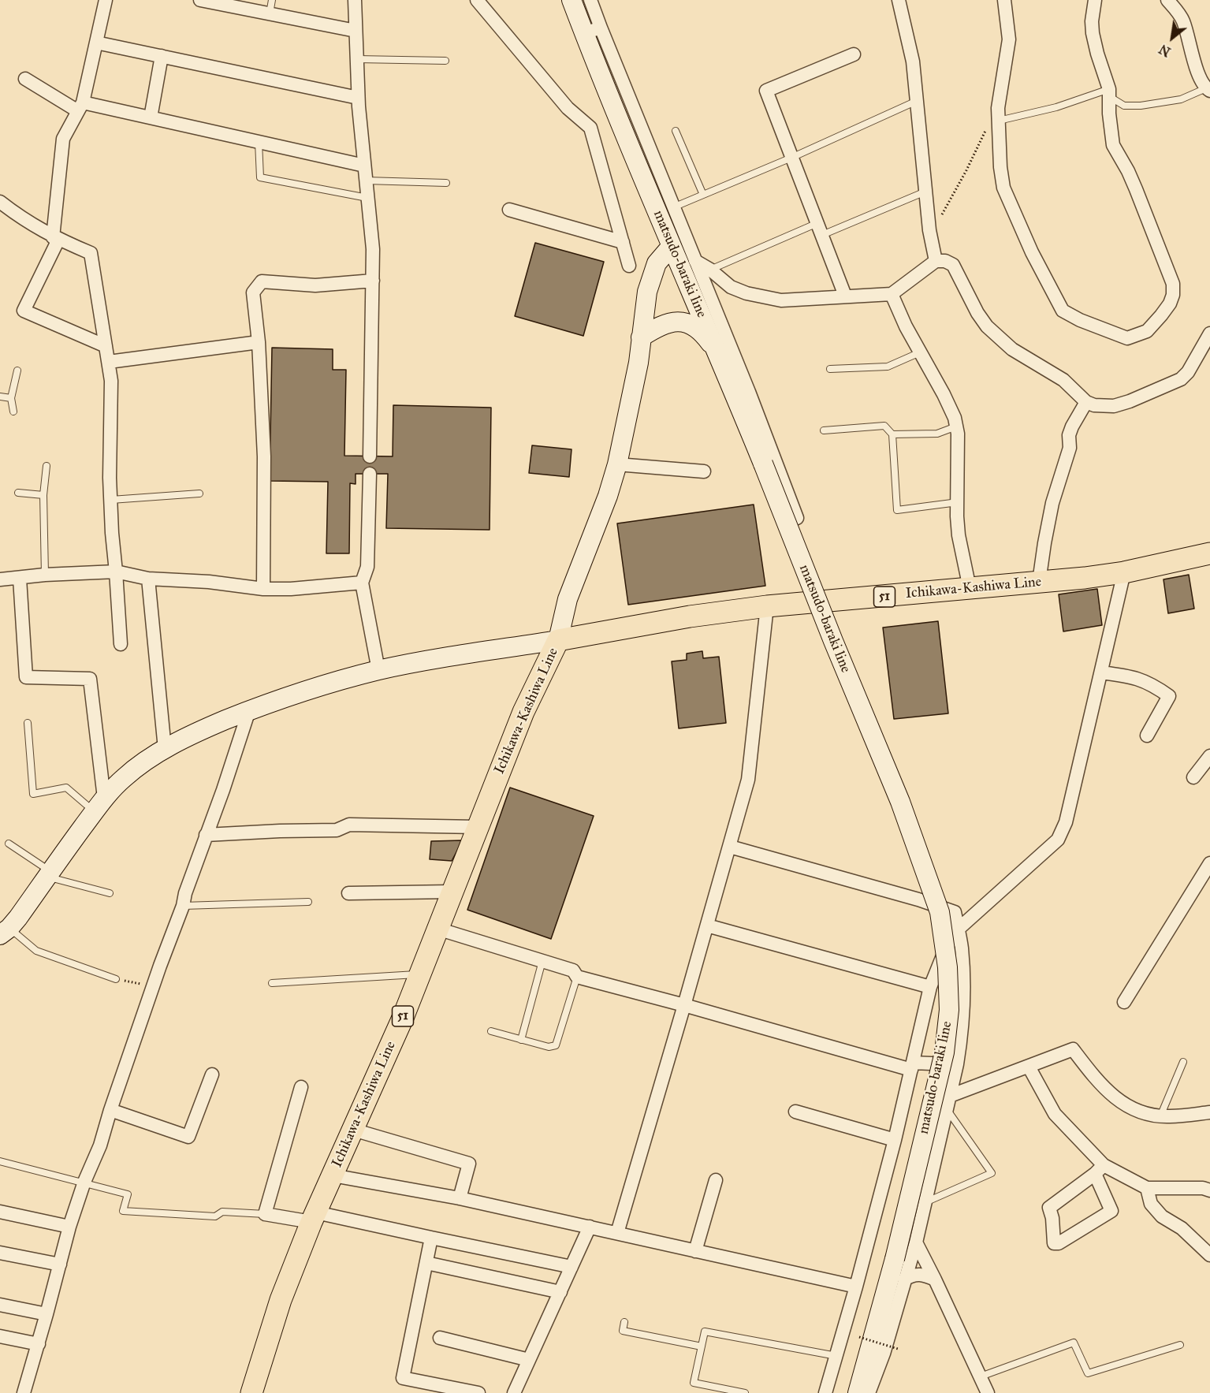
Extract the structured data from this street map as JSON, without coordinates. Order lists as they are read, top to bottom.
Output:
{
  "streets": {
    "main road": ["matsudo-baraki line", "Ichikawa-Kashiwa Line", "51"]
  },
  "north": "bottom left"
}
